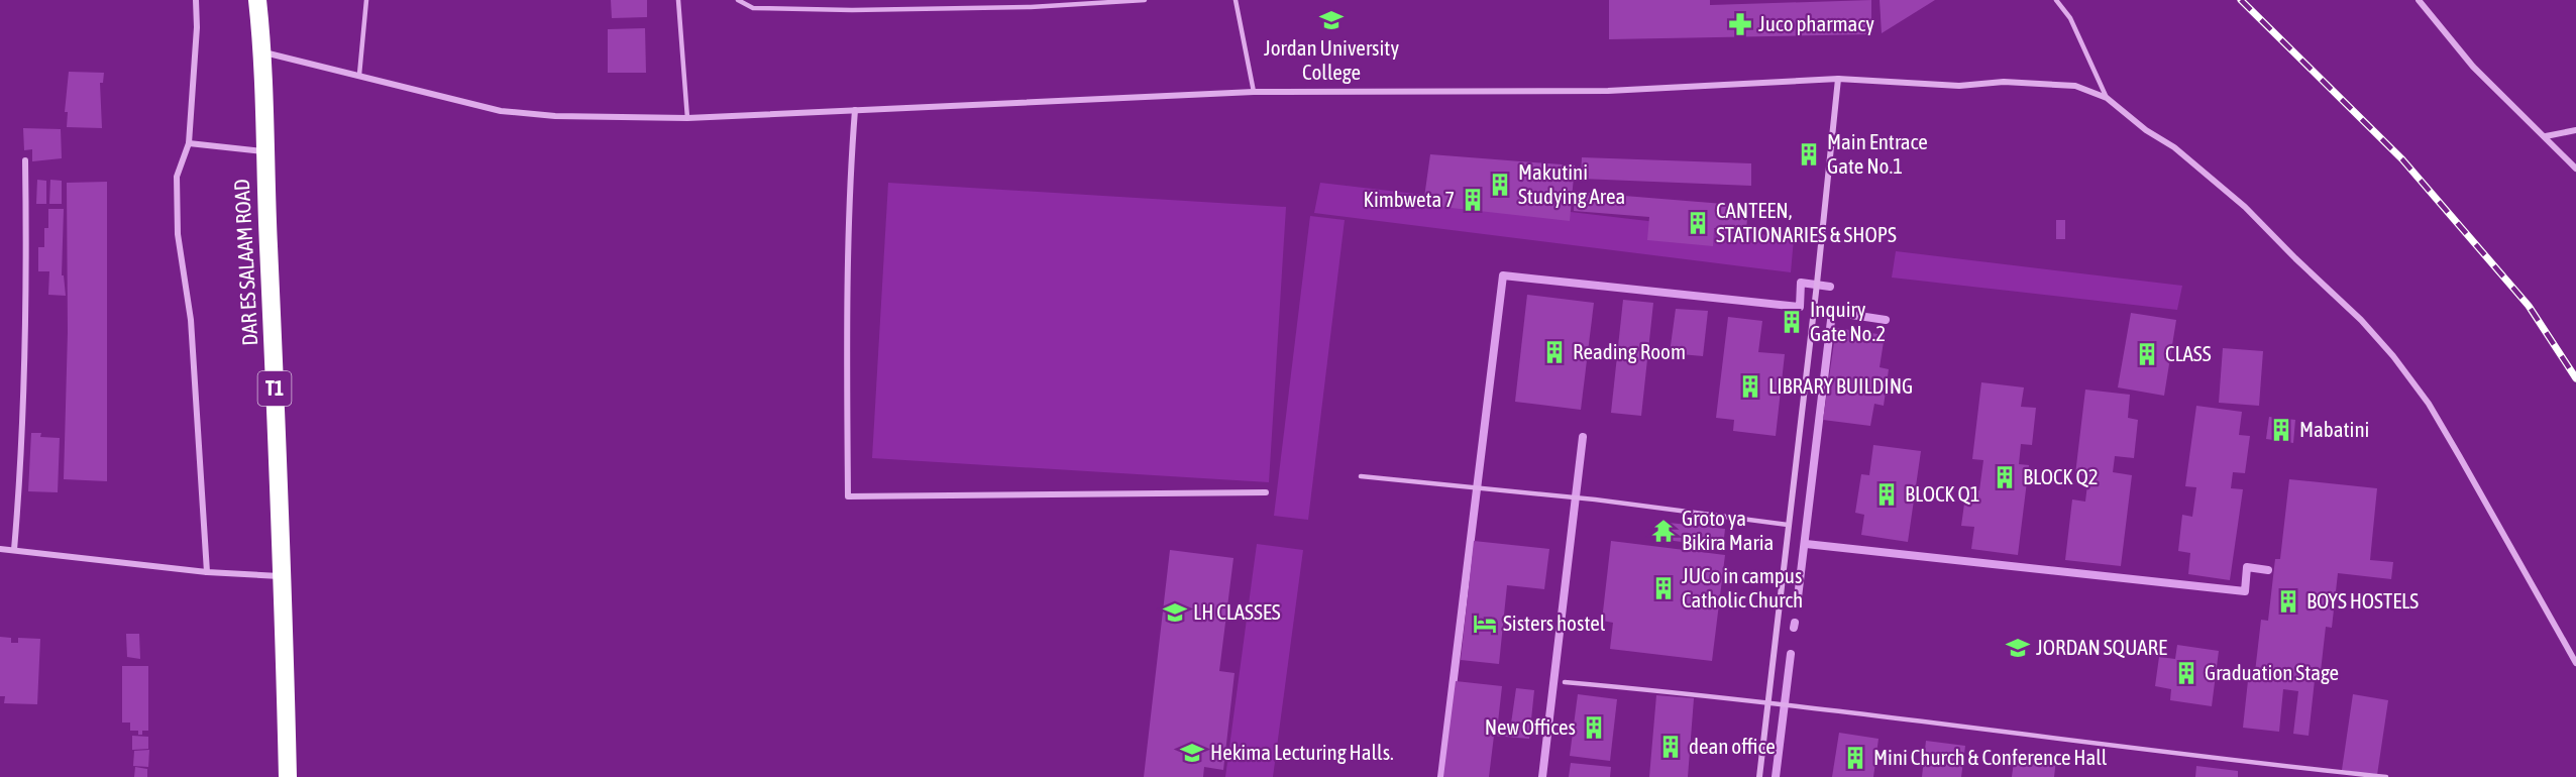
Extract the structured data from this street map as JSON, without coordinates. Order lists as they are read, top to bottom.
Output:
{
  "streets": {
    "highway": ["DAR ES SALAAM ROAD", "T1"]
  },
  "places": {
    "school or university": [
      "Jordan University College",
      "LH CLASSES",
      "JORDAN SQUARE",
      "Hekima Lecturing Halls."
    ],
    "pharmacy": ["Juco pharmacy"],
    "building": [
      "Main Entrace Gate No.1",
      "Makutini Studying Area",
      "Kimbweta 7",
      "CANTEEN, STATIONARIES & SHOPS",
      "Inquiry Gate No.2",
      "Reading Room",
      "CLASS",
      "LIBRARY BUILDING",
      "Mabatini",
      "BLOCK Q2",
      "BLOCK Q1",
      "JUCo in campus Catholic Church",
      "BOYS HOSTELS",
      "Graduation Stage",
      "New Offices",
      "dean office",
      "Mini Church & Conference Hall"
    ],
    "temple": ["Groto ya Bikira Maria"],
    "hotel": ["Sisters hostel"]
  }
}
